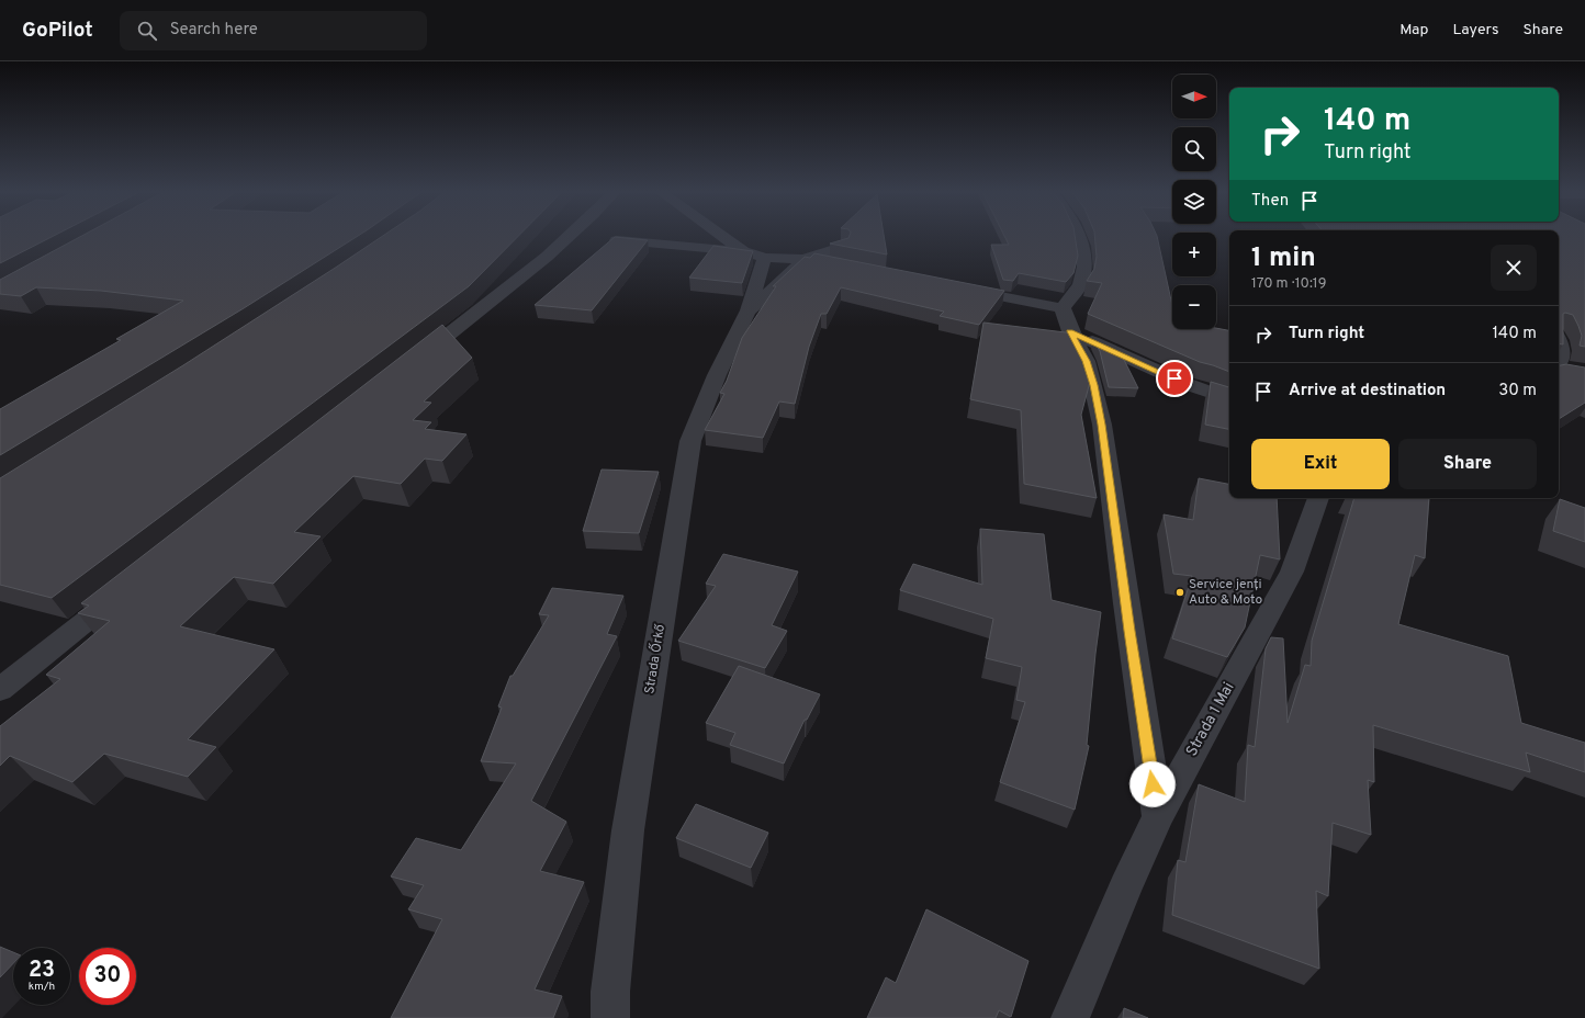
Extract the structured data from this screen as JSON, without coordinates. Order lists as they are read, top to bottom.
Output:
{
  "streets": {
    "street": ["Strada Őrkő", "Strada 1 Mai"]
  },
  "places": ["Service jenți Auto & Moto"],
  "north": "right",
  "page": {
    "header": "GoPilot",
    "search": "Search here",
    "nav": ["Map", "Layers", "Share"],
    "map_buttons": ["+", "−"],
    "turn": ["140 m", "Turn right"],
    "then": "Then",
    "heading": ["1 min", "170 m · 10:19"],
    "list": [
      {
        "name": "Turn right",
        "value": "140 m"
      },
      {
        "name": "Arrive at destination",
        "value": "30 m"
      }
    ],
    "buttons": ["Exit", "Share"],
    "speed": "23 km/h",
    "limit": "30"
  }
}
